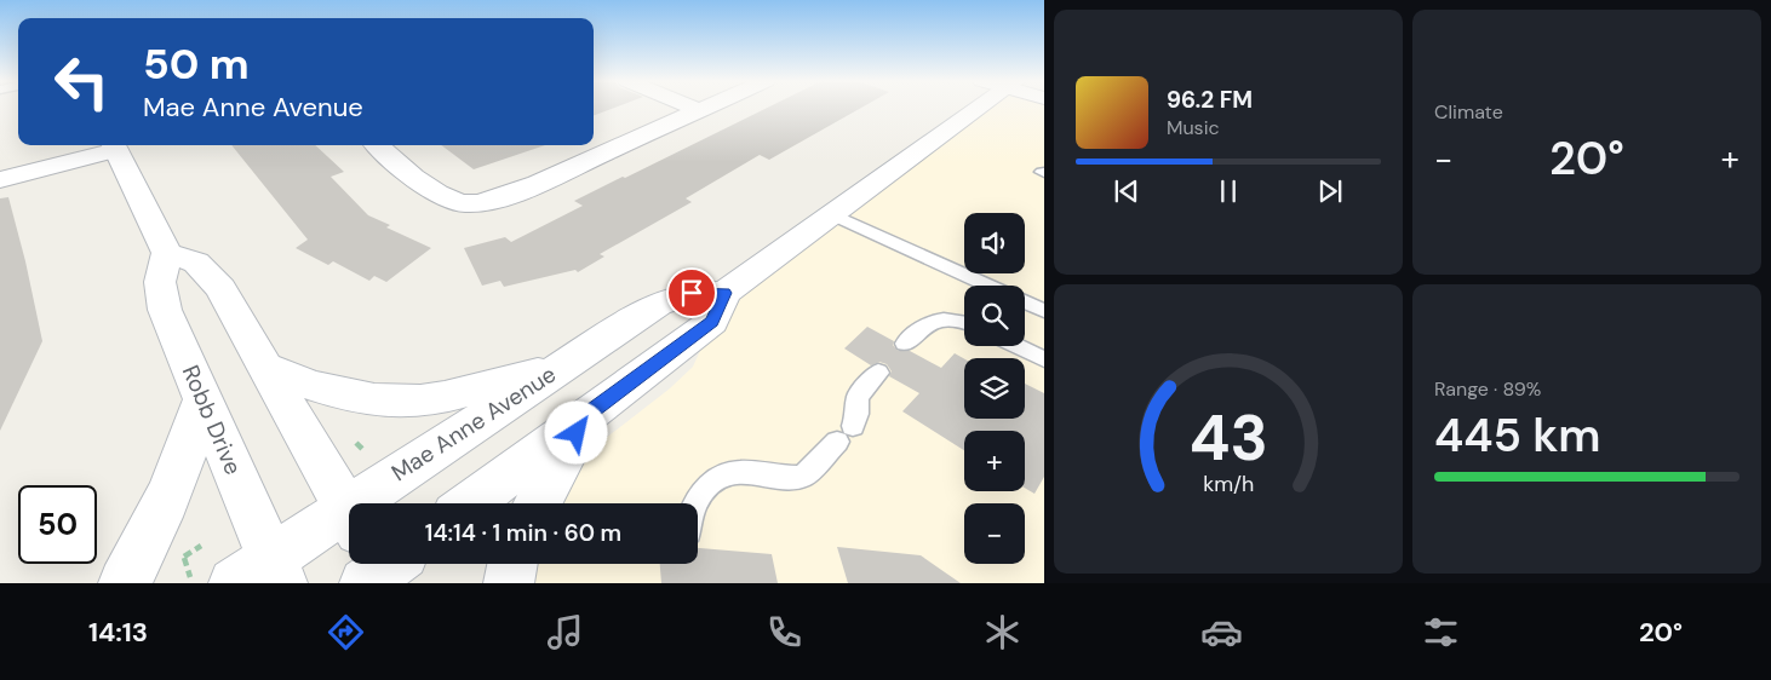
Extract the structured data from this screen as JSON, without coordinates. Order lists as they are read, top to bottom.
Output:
{
  "streets": {
    "main road": ["Robb Drive", "Mae Anne Avenue"]
  },
  "crossings": [
    ["Robb Drive", "Mae Anne Avenue"]
  ],
  "page": {
    "tile": [
      "Climate",
      ["Range · 89%", "445 km"]
    ],
    "turn": ["50 m", "Mae Anne Avenue"],
    "song": ["96.2 FM", "Music"],
    "heat": ["−", "20°", "+"],
    "map_buttons": ["+", "−"],
    "limit": "50",
    "trip": "14:14 · 1 min · 60 m",
    "tabs": ["14:13", "20°"],
    "gauge": ["43", "km/h"]
  }
}
